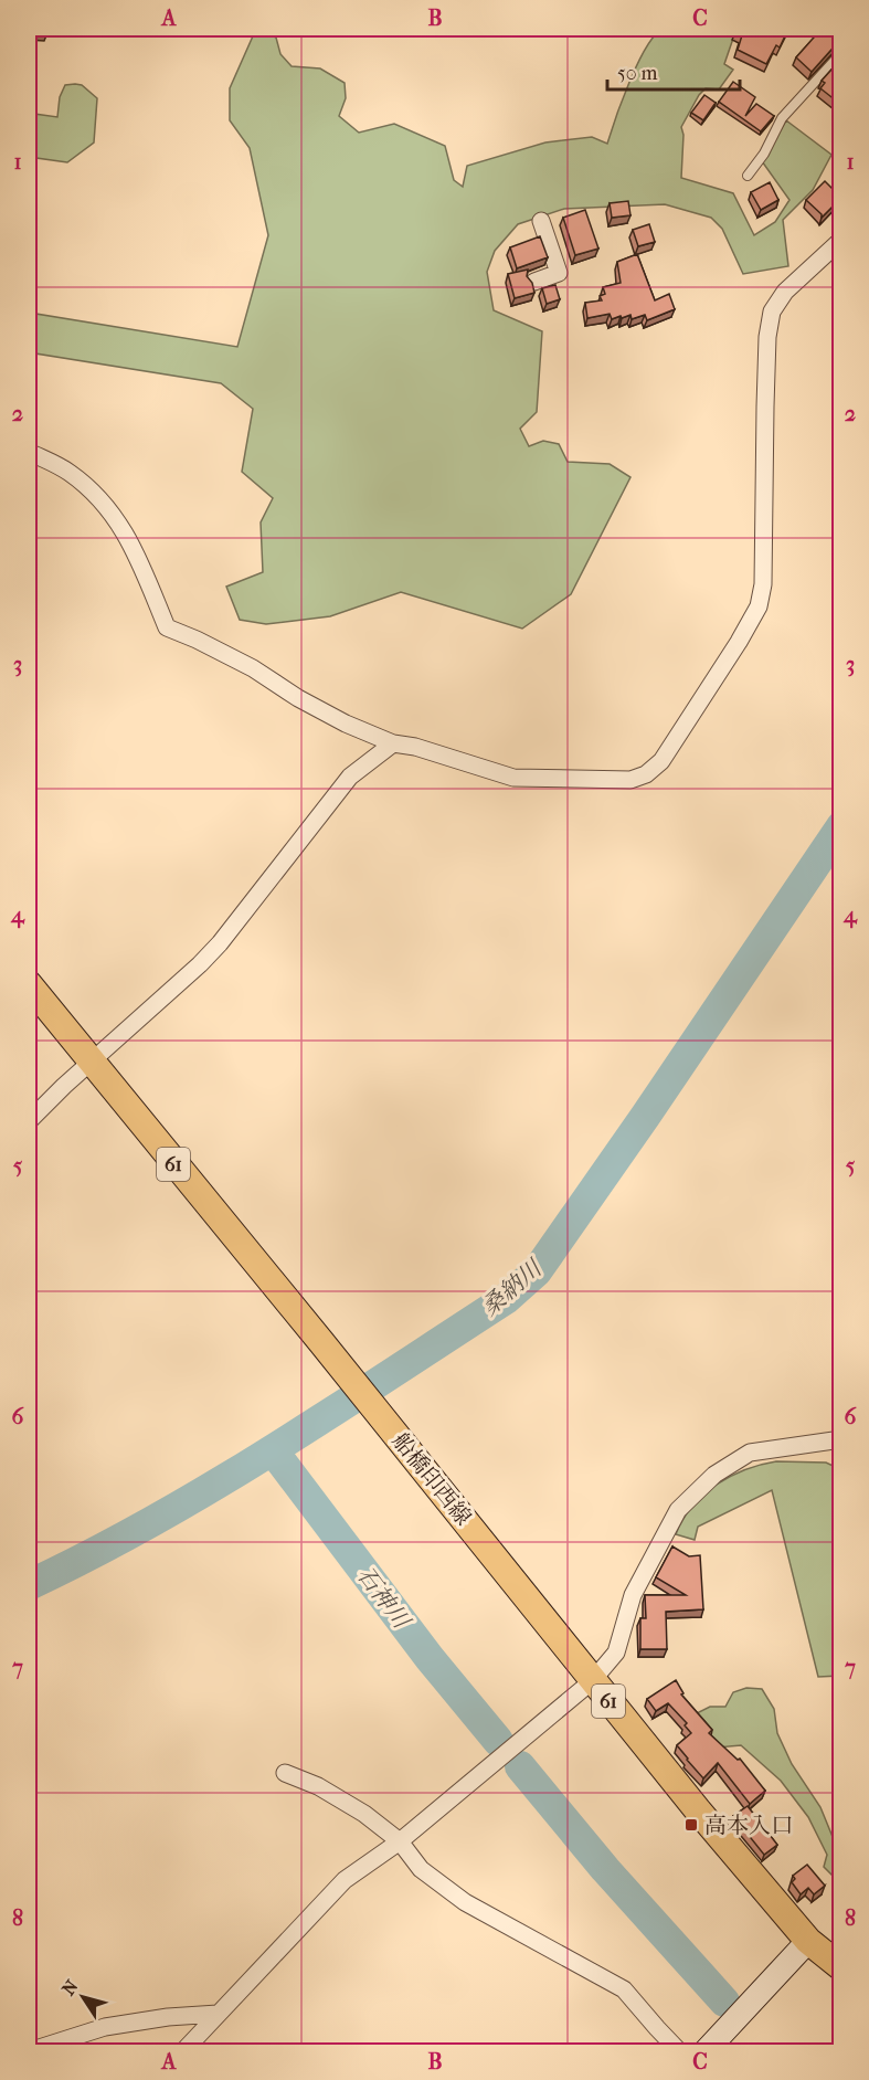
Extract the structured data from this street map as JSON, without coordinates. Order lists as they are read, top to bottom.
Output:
{
  "streets": {
    "main road": ["61", "船橋印西線"]
  },
  "water": ["桑納川", "石神川"],
  "places": {
    "transit": ["高本入口"]
  },
  "scale_bar": "50 m",
  "north": "top left",
  "grid": {
    "columns": ["A", "B", "C"],
    "rows": [
      "1",
      "2",
      "3",
      "4",
      "5",
      "6",
      "7",
      "8"
    ]
  }
}
